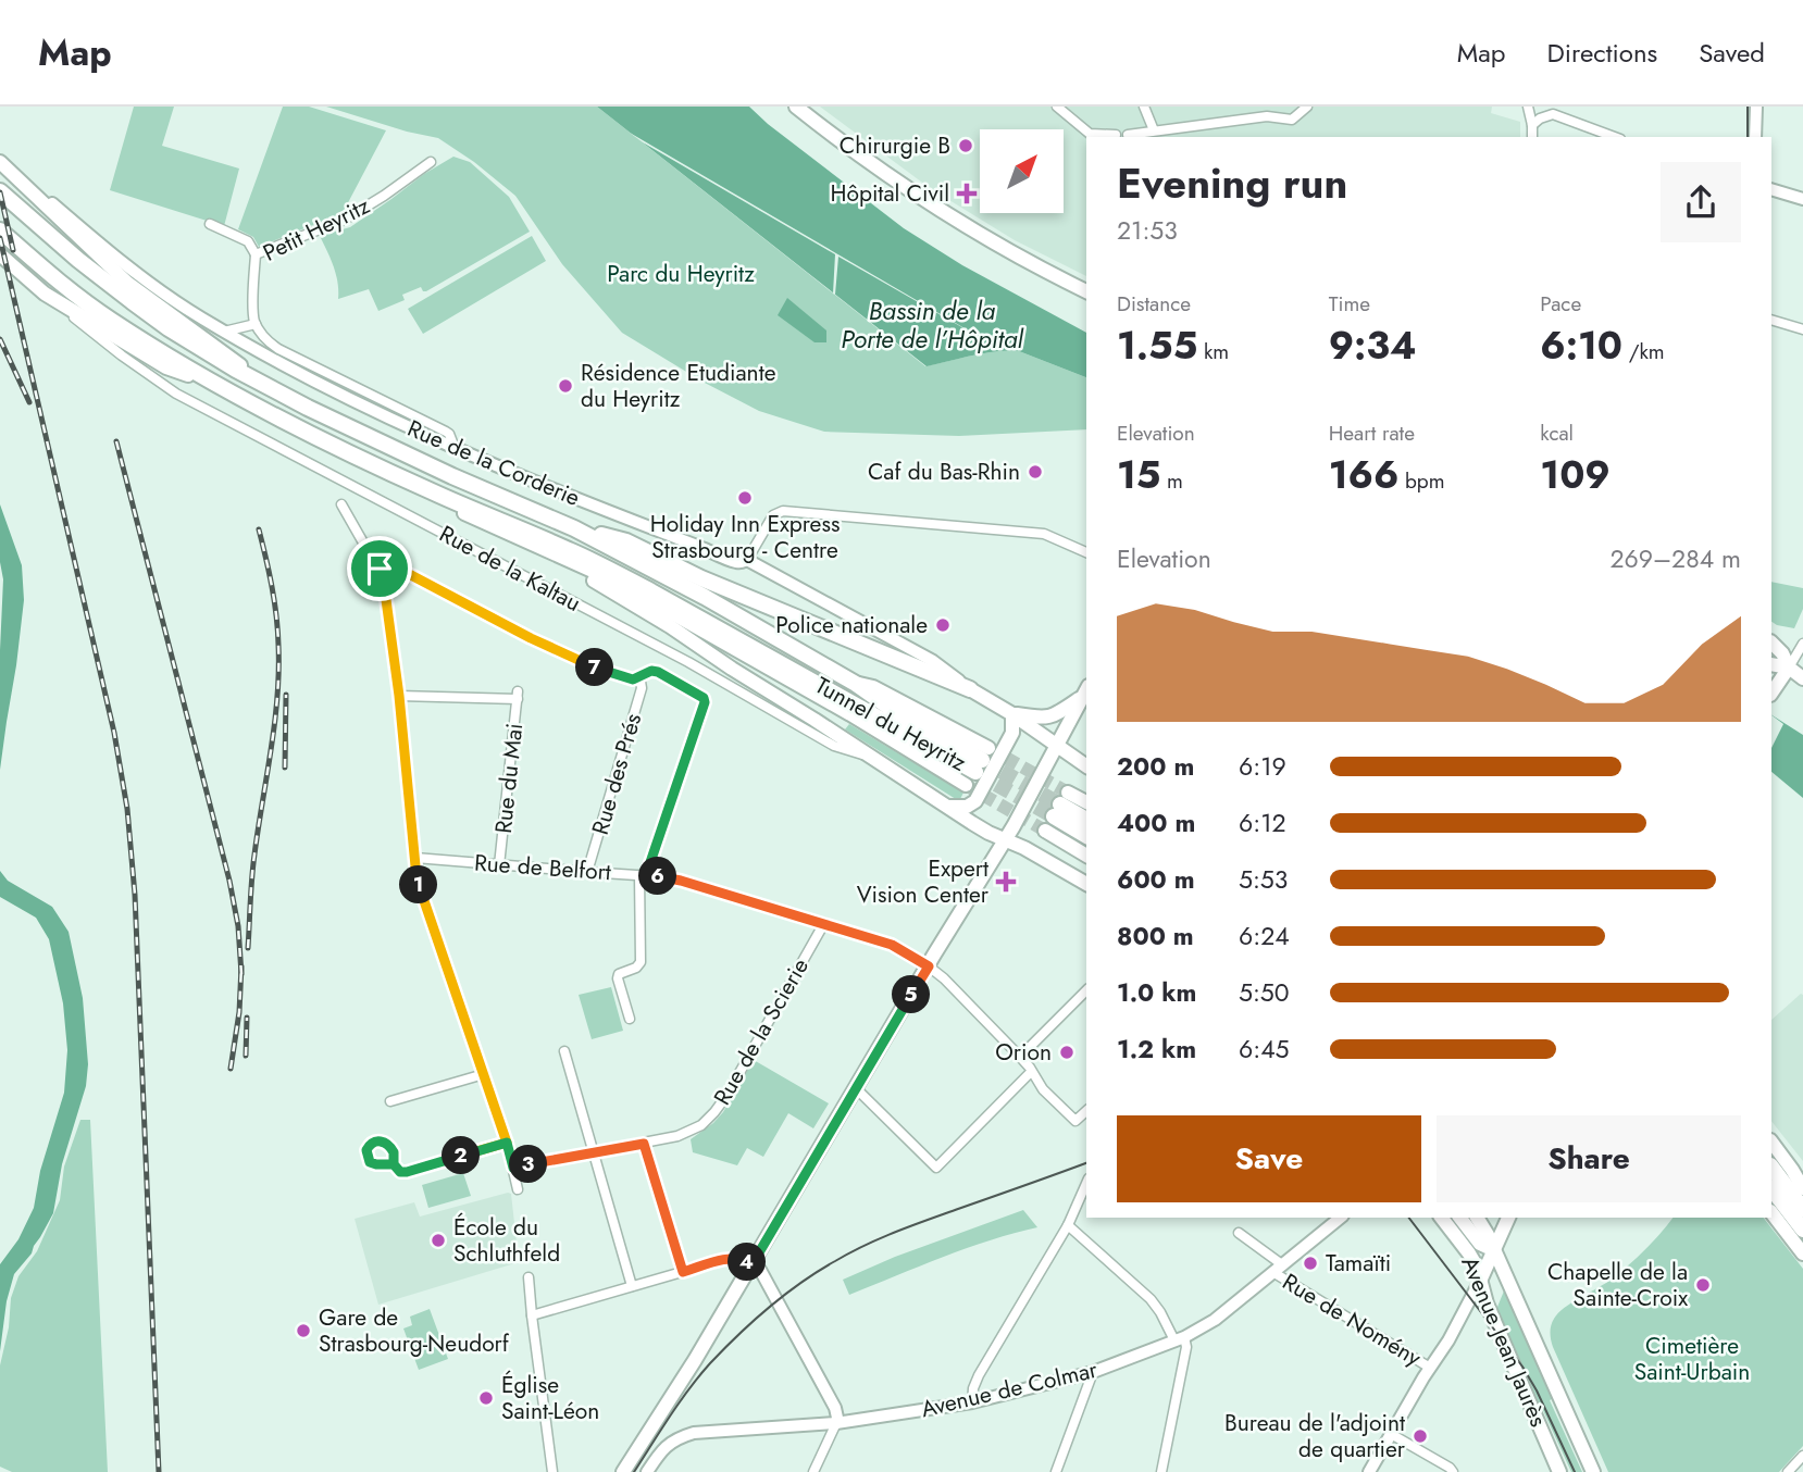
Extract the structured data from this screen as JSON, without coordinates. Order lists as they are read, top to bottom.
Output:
{
  "streets": {
    "highway": ["Tunnel du Heyritz"],
    "main road": ["Rue de la Corderie", "Avenue Jean Jaurès"],
    "street": [
      "Petit Heyritz",
      "Rue de la Kaltau",
      "Rue des Prés",
      "Rue du Mai",
      "Rue de Belfort",
      "Rue de la Scierie",
      "Rue de Nomény",
      "Avenue de Colmar"
    ]
  },
  "crossings": [
    ["Rue des Prés", "Rue de Belfort"],
    ["Rue du Mai", "Rue de Belfort"],
    ["Rue de Belfort", "Rue de la Scierie"],
    ["Rue de Nomény", "Avenue de Colmar"]
  ],
  "water": ["Bassin de la Porte de l’Hôpital"],
  "parks": ["Parc du Heyritz", "Cimetière Saint-Urbain"],
  "places": {
    "other": [
      "Chirurgie B",
      "Résidence Etudiante du Heyritz",
      "Caf du Bas-Rhin",
      "Holiday Inn Express Strasbourg - Centre",
      "Police nationale",
      "Orion",
      "École du Schluthfeld",
      "Tamaïti",
      "Chapelle de la Sainte-Croix",
      "Gare de Strasbourg-Neudorf",
      "Église Saint-Léon",
      "Bureau de l'adjoint de quartier"
    ],
    "health": ["Hôpital Civil", "Expert Vision Center"]
  },
  "north": "top right",
  "page": {
    "header": "Map",
    "nav": ["Map", "Directions", "Saved"],
    "heading": ["Evening run", "21:53"],
    "stats": [
      ["Distance", "1.55 km"],
      ["Time", "9:34"],
      ["Pace", "6:10 /km"],
      ["Elevation", "15 m"],
      ["Heart rate", "166 bpm"],
      ["kcal", "109"]
    ],
    "chart": ["Elevation", "269–284 m"],
    "pins": [
      "7",
      "6",
      "1",
      "5",
      "2",
      "3",
      "4"
    ],
    "list": [
      {
        "name": "200 m",
        "note": "6:19"
      },
      {
        "name": "400 m",
        "note": "6:12"
      },
      {
        "name": "600 m",
        "note": "5:53"
      },
      {
        "name": "800 m",
        "note": "6:24"
      },
      {
        "name": "1.0 km",
        "note": "5:50"
      },
      {
        "name": "1.2 km",
        "note": "6:45"
      }
    ],
    "buttons": ["Save", "Share"]
  }
}
